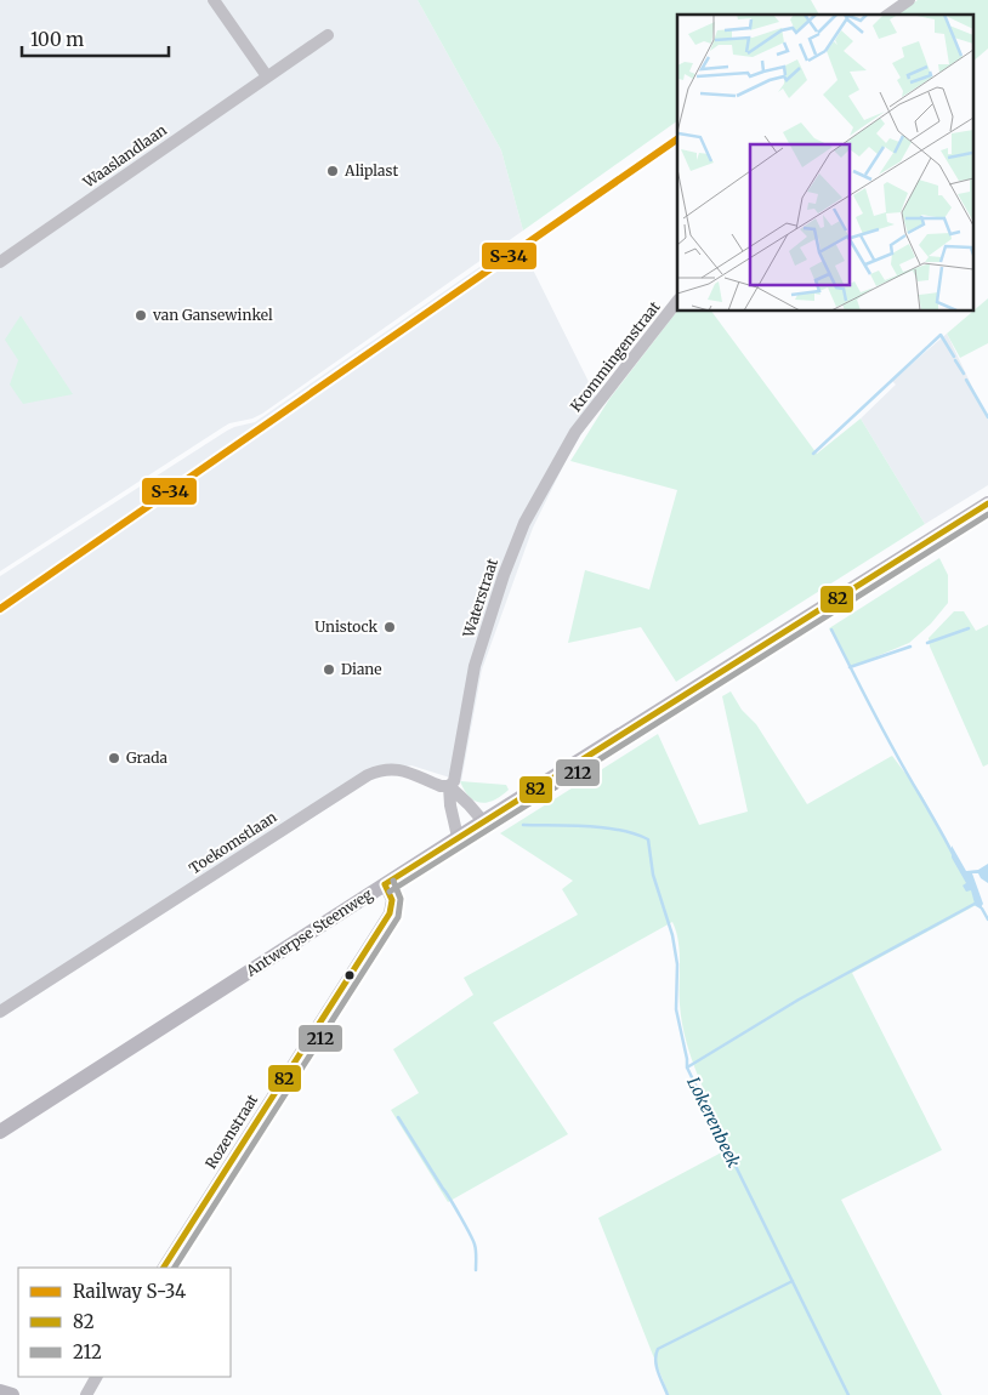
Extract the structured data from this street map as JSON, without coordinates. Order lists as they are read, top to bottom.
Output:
{
  "streets": {
    "main road": ["Antwerpse Steenweg"],
    "street": [
      "Waaslandlaan",
      "Krommingenstraat",
      "Waterstraat",
      "Toekomstlaan",
      "Rozenstraat"
    ]
  },
  "crossings": [
    ["Krommingenstraat", "Waterstraat"],
    ["Waterstraat", "Toekomstlaan"],
    ["Antwerpse Steenweg", "Rozenstraat"]
  ],
  "water": ["Lokerenbeek"],
  "places": [
    "Aliplast",
    "van Gansewinkel",
    "Unistock",
    "Diane",
    "Grada"
  ],
  "lines": ["rail line S-34", "transit line 82", "transit line 212"],
  "legend": ["Railway S-34", "82", "212"],
  "scale_bar": "100 m"
}
